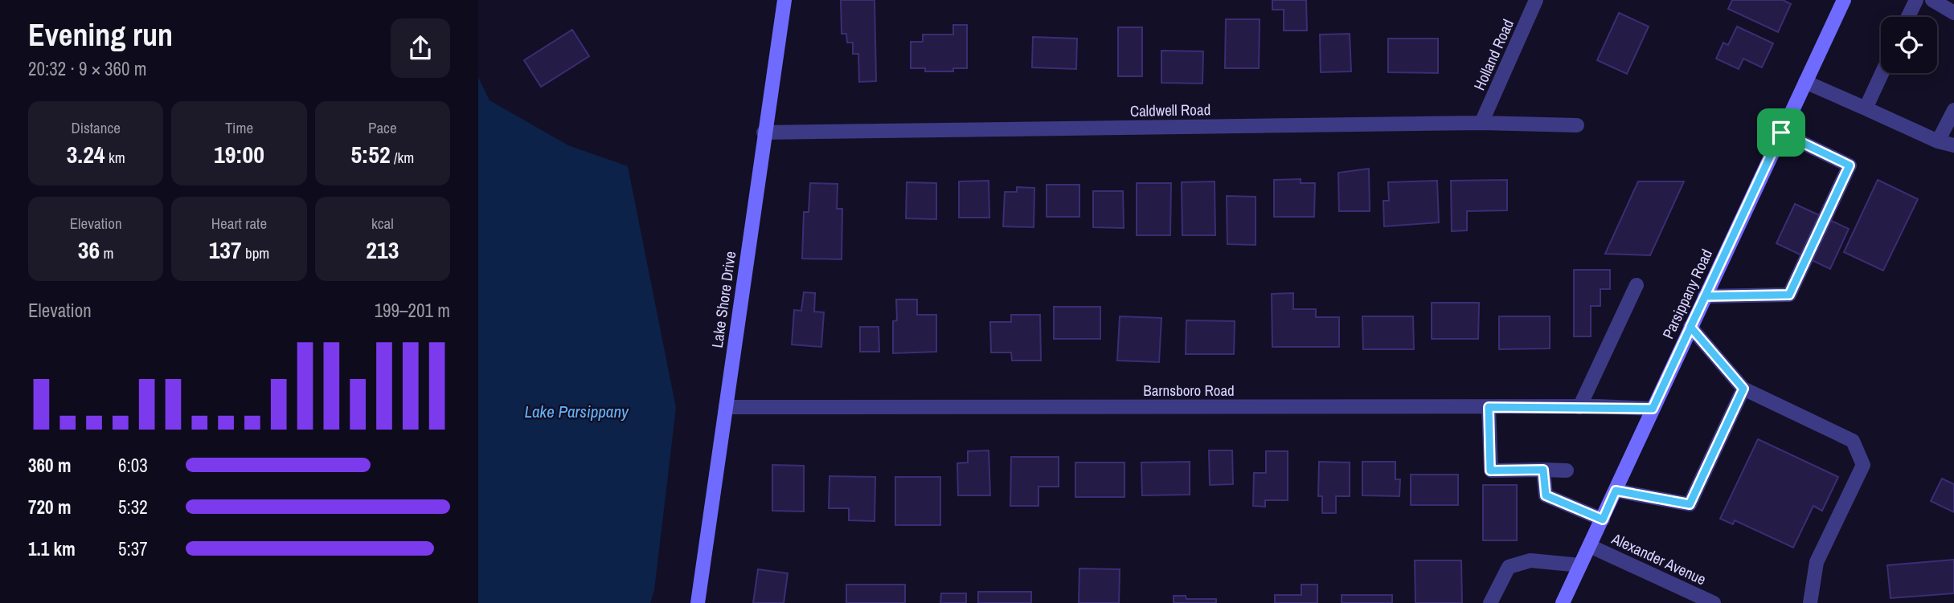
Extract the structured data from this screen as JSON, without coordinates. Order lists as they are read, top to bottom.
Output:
{
  "streets": {
    "main road": ["Parsippany Road", "Lake Shore Drive"],
    "street": [
      "Holland Road",
      "Caldwell Road",
      "Barnsboro Road",
      "Alexander Avenue"
    ]
  },
  "crossings": [
    ["Holland Road", "Caldwell Road"],
    ["Caldwell Road", "Lake Shore Drive"],
    ["Parsippany Road", "Barnsboro Road"],
    ["Parsippany Road", "Alexander Avenue"],
    ["Lake Shore Drive", "Barnsboro Road"]
  ],
  "water": ["Lake Parsippany"],
  "page": {
    "heading": ["Evening run", "20:32 · 9 × 360 m"],
    "stats": [
      ["Distance", "3.24 km"],
      ["Time", "19:00"],
      ["Pace", "5:52 /km"],
      ["Elevation", "36 m"],
      ["Heart rate", "137 bpm"],
      ["kcal", "213"]
    ],
    "chart": ["Elevation", "199–201 m"],
    "list": [
      {
        "name": "360 m",
        "note": "6:03"
      },
      {
        "name": "720 m",
        "note": "5:32"
      },
      {
        "name": "1.1 km",
        "note": "5:37"
      }
    ]
  }
}
